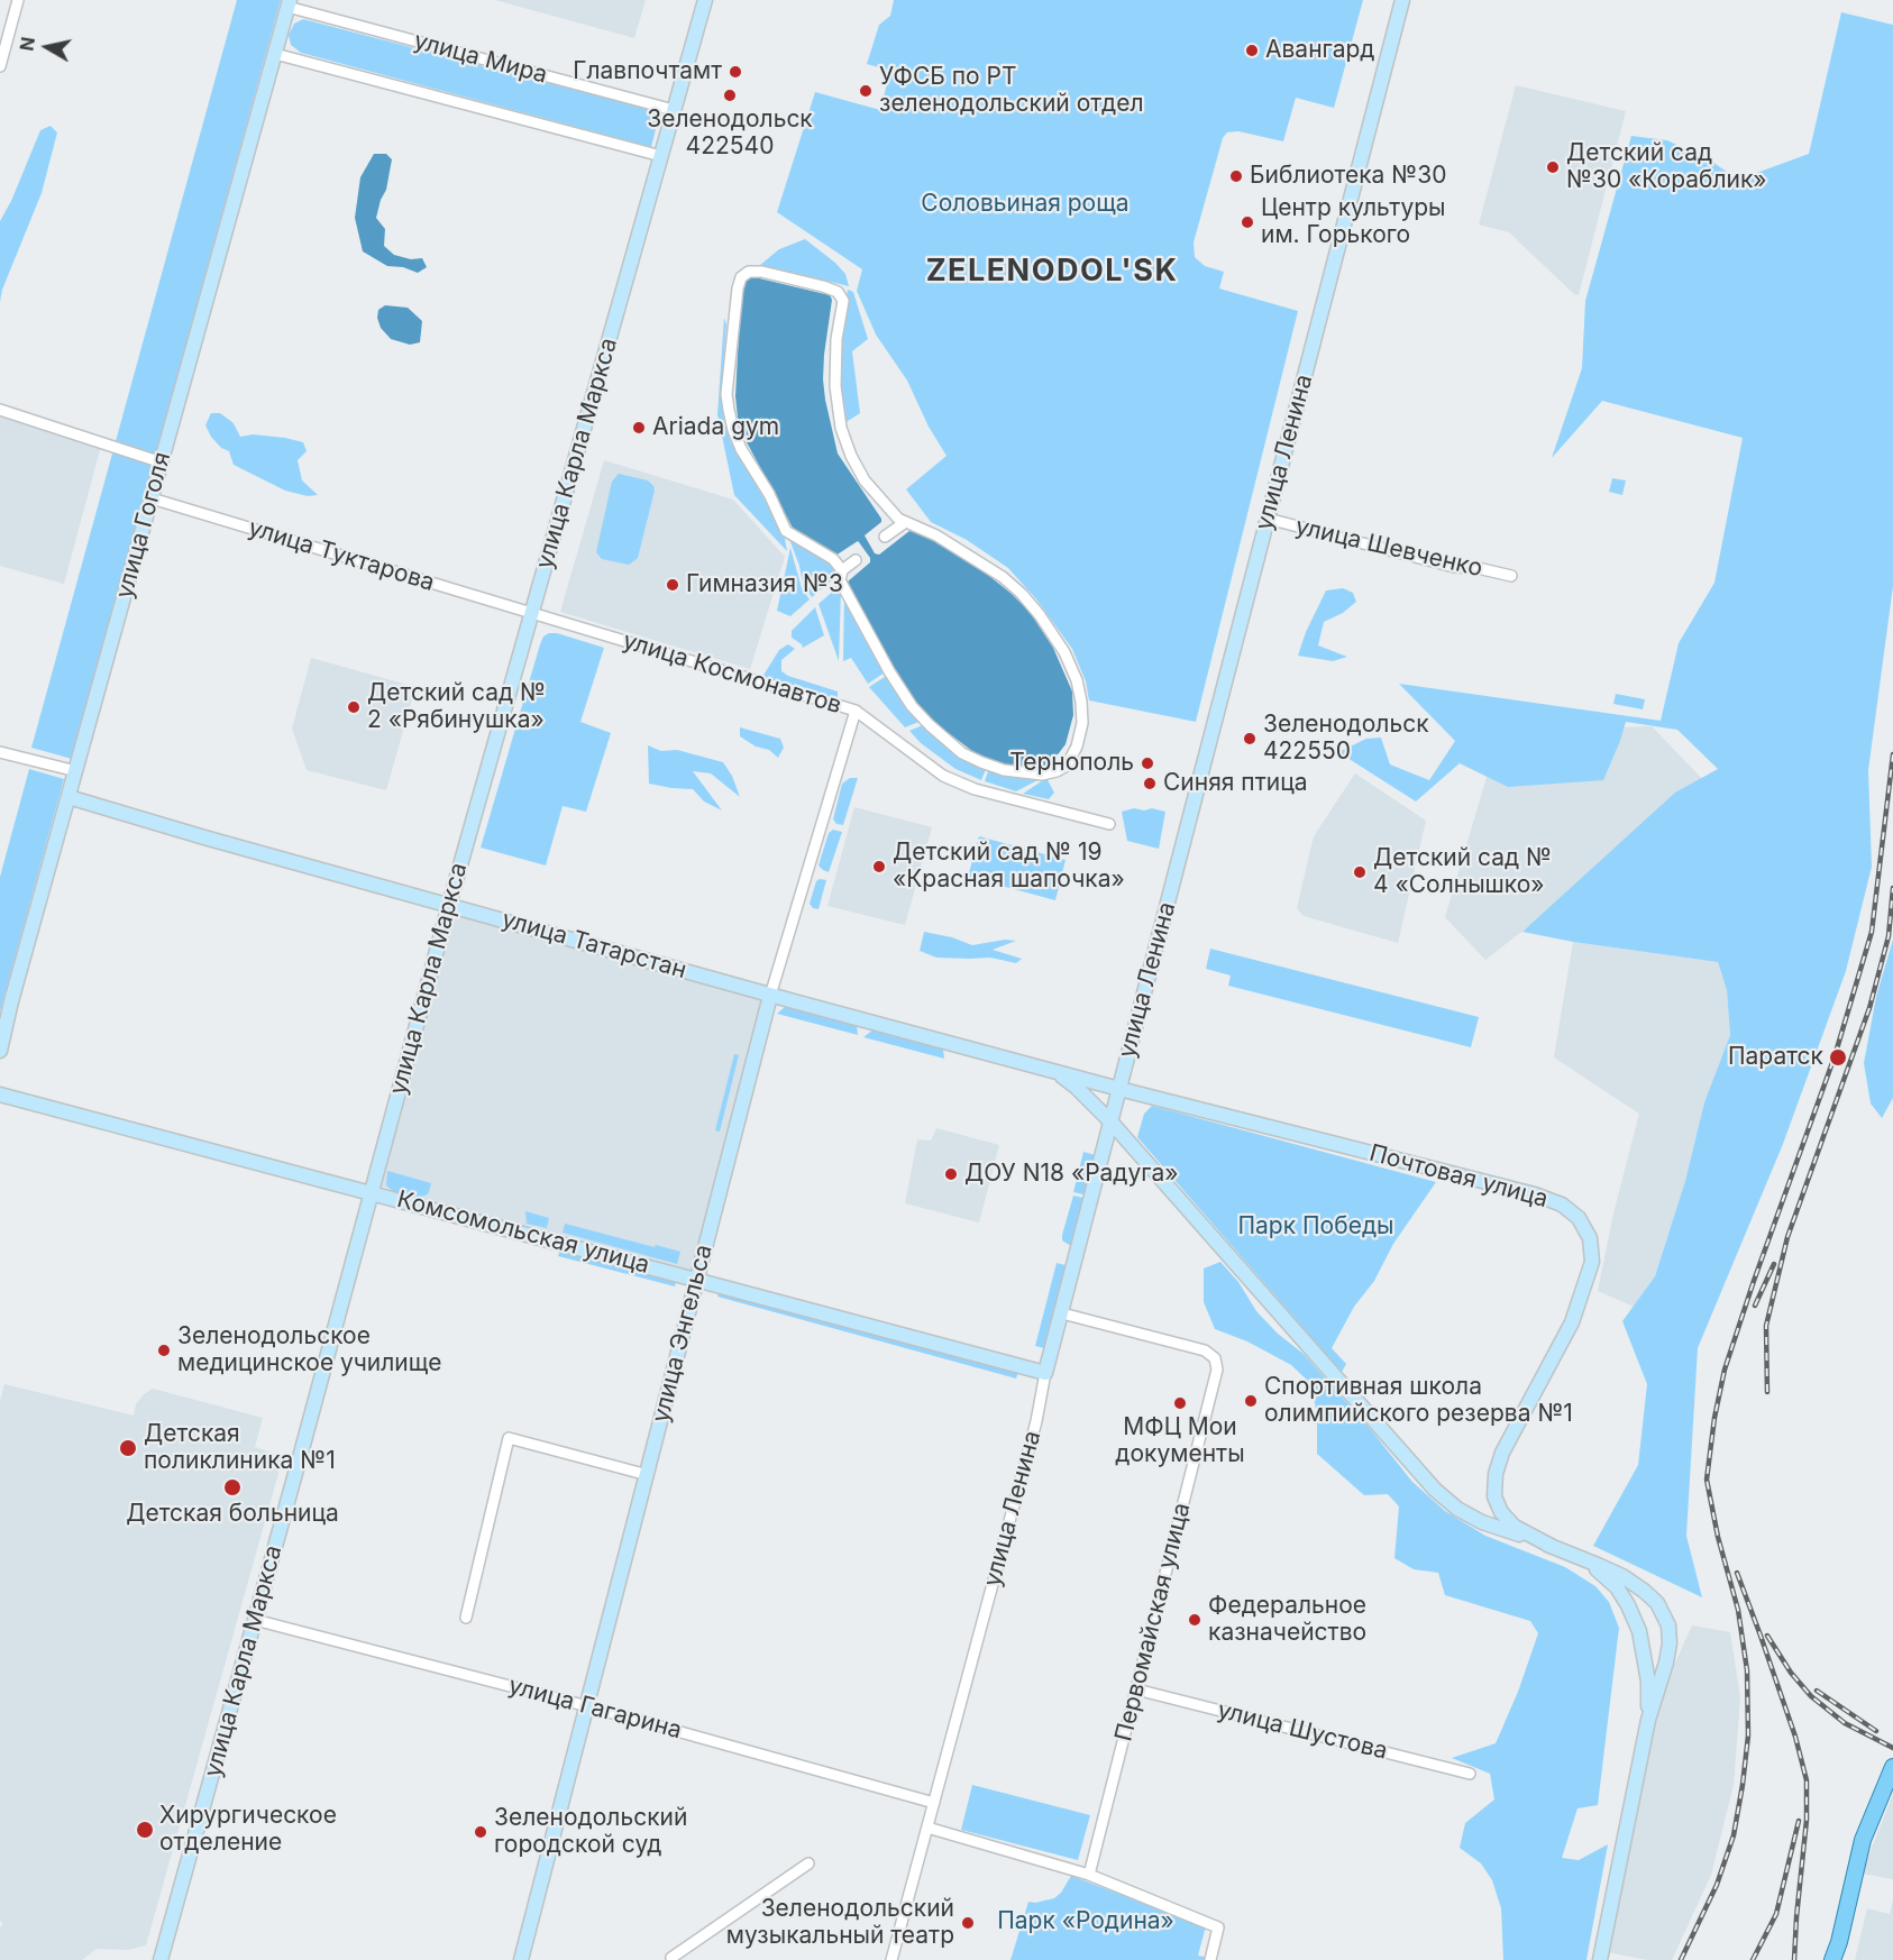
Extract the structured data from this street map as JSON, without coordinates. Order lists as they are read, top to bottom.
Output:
{
  "streets": {
    "street": [
      "улица Мира",
      "улица Ленина",
      "улица Карла Маркса",
      "улица Гоголя",
      "улица Шевченко",
      "улица Туктарова",
      "улица Космонавтов",
      "улица Татарстан",
      "Почтовая улица",
      "Комсомольская улица",
      "улица Энгельса",
      "Первомайская улица",
      "улица Гагарина",
      "улица Шустова"
    ]
  },
  "crossings": [
    ["улица Мира", "улица Карла Маркса"],
    ["улица Мира", "улица Гоголя"],
    ["улица Ленина", "улица Шевченко"],
    ["улица Ленина", "улица Татарстан"],
    ["улица Ленина", "Почтовая улица"],
    ["улица Ленина", "Комсомольская улица"],
    ["улица Ленина", "Первомайская улица"],
    ["улица Ленина", "улица Гагарина"],
    ["улица Карла Маркса", "улица Туктарова"],
    ["улица Карла Маркса", "улица Космонавтов"],
    ["улица Карла Маркса", "улица Татарстан"],
    ["улица Карла Маркса", "Комсомольская улица"],
    ["улица Карла Маркса", "улица Гагарина"],
    ["улица Гоголя", "улица Туктарова"],
    ["улица Гоголя", "улица Татарстан"],
    ["улица Туктарова", "улица Космонавтов"],
    ["улица Космонавтов", "улица Энгельса"],
    ["улица Татарстан", "Почтовая улица"],
    ["улица Татарстан", "улица Энгельса"],
    ["Комсомольская улица", "улица Энгельса"],
    ["улица Энгельса", "улица Гагарина"],
    ["Первомайская улица", "улица Шустова"]
  ],
  "districts": ["ZELENODOL'SK"],
  "parks": ["Соловьиная роща", "Парк Победы", "Парк «Родина»"],
  "places": [
    "Авангард",
    "Главпочтамт",
    "УФСБ по РТ зеленодольский отдел",
    "Зеленодольск 422540",
    "Детский сад №30 «Кораблик»",
    "Библиотека №30",
    "Центр культуры им. Горького",
    "Ariada gym",
    "Гимназия №3",
    "Детский сад № 2 «Рябинушка»",
    "Зеленодольск 422550",
    "Тернополь",
    "Синяя птица",
    "Детский сад № 19 «Красная шапочка»",
    "Детский сад № 4 «Солнышко»",
    "Паратск",
    "ДОУ N18 «Радуга»",
    "Зеленодольское медицинское училище",
    "Спортивная школа олимпийского резерва №1",
    "МФЦ Мои документы",
    "Детская поликлиника №1",
    "Детская больница",
    "Федеральное казначейство",
    "Хирургическое отделение",
    "Зеленодольский городской суд",
    "Зеленодольский музыкальный театр"
  ],
  "north": "left"
}
